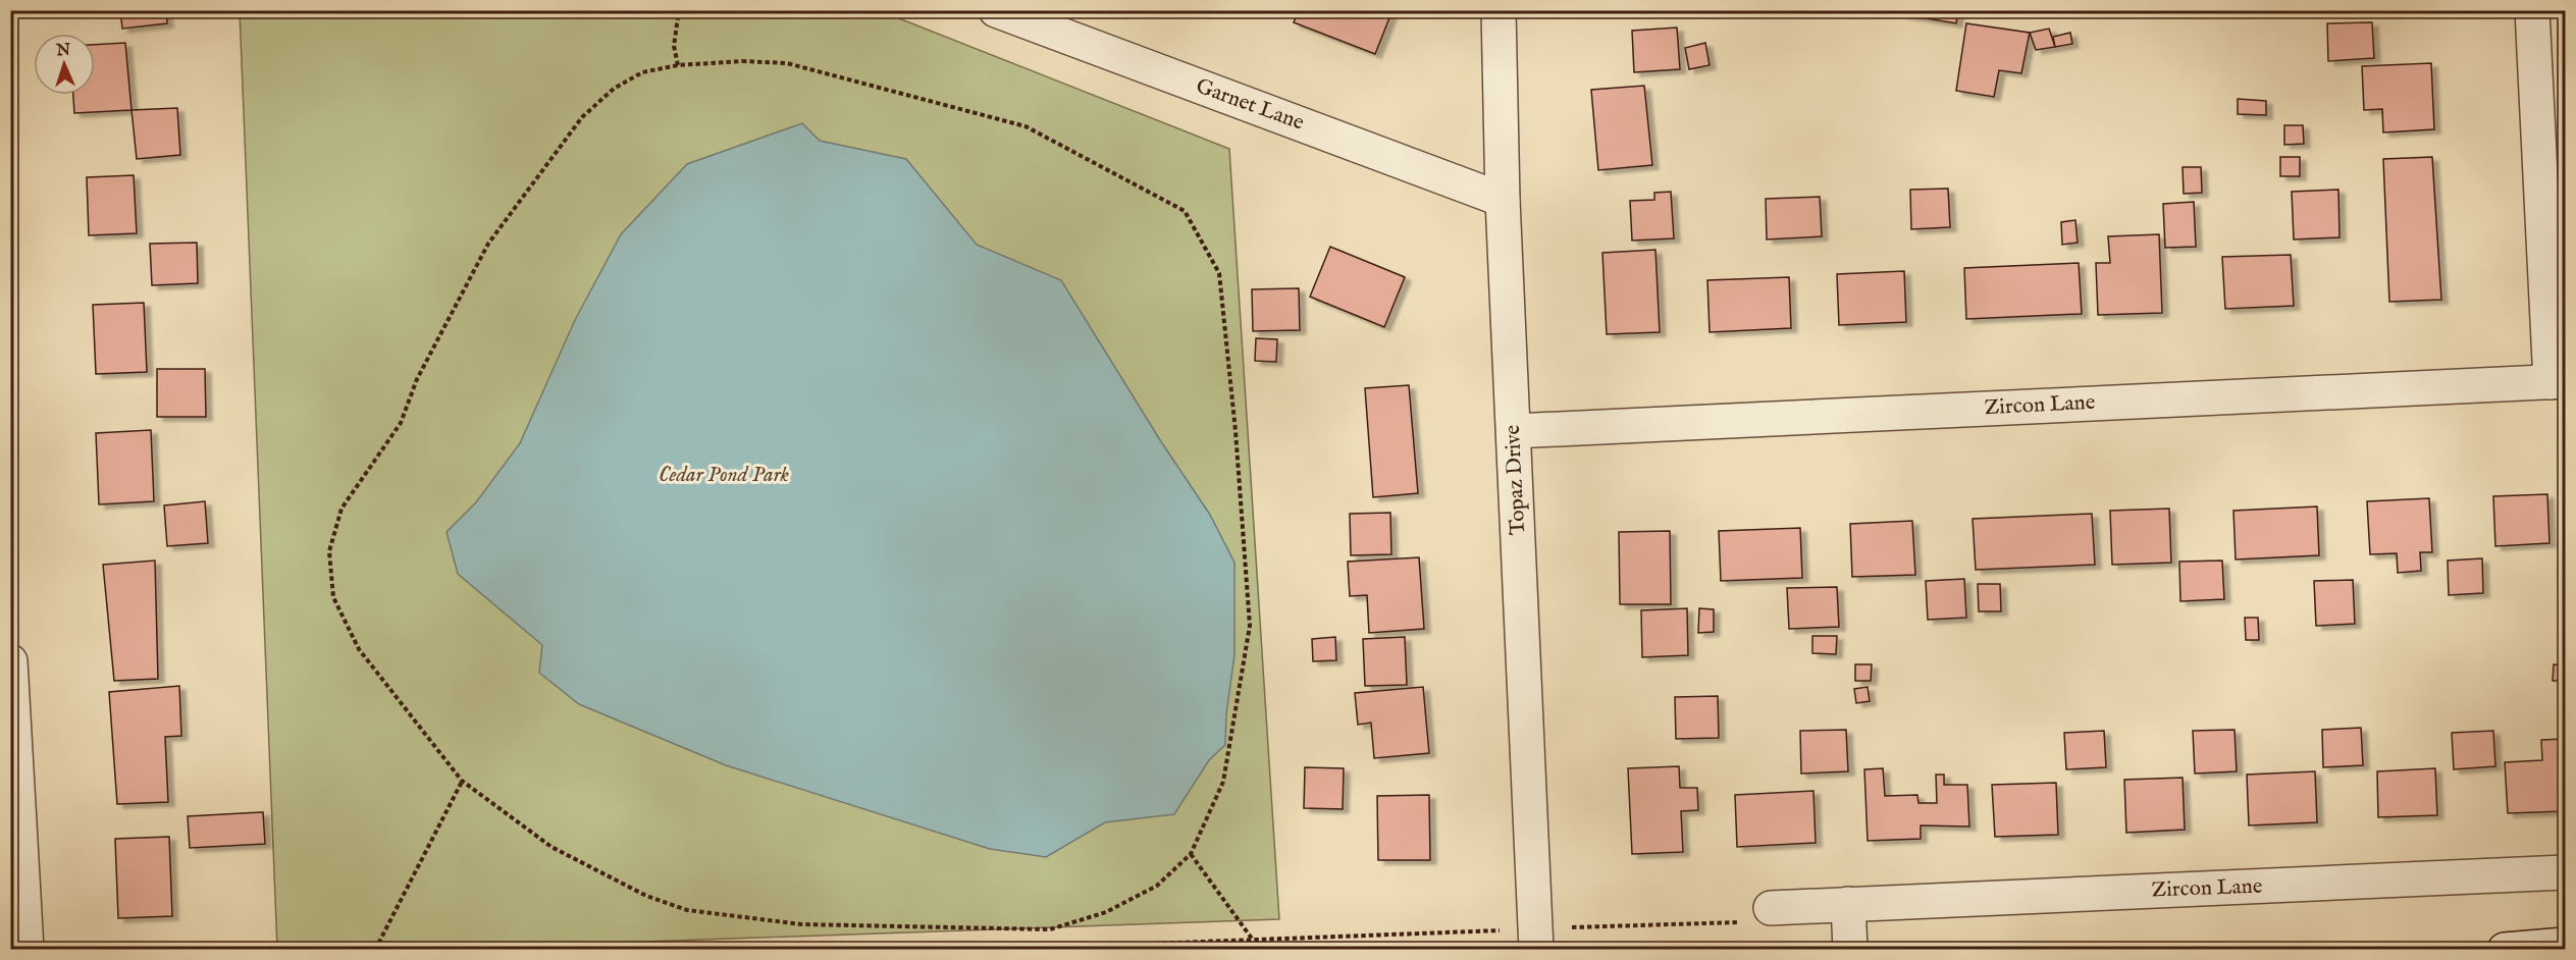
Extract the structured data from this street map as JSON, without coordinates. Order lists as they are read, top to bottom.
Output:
{
  "streets": {
    "street": ["Garnet Lane", "Zircon Lane", "Topaz Drive"]
  },
  "crossings": [
    ["Garnet Lane", "Topaz Drive"],
    ["Zircon Lane", "Topaz Drive"]
  ],
  "parks": ["Cedar Pond Park"],
  "north": "top"
}
